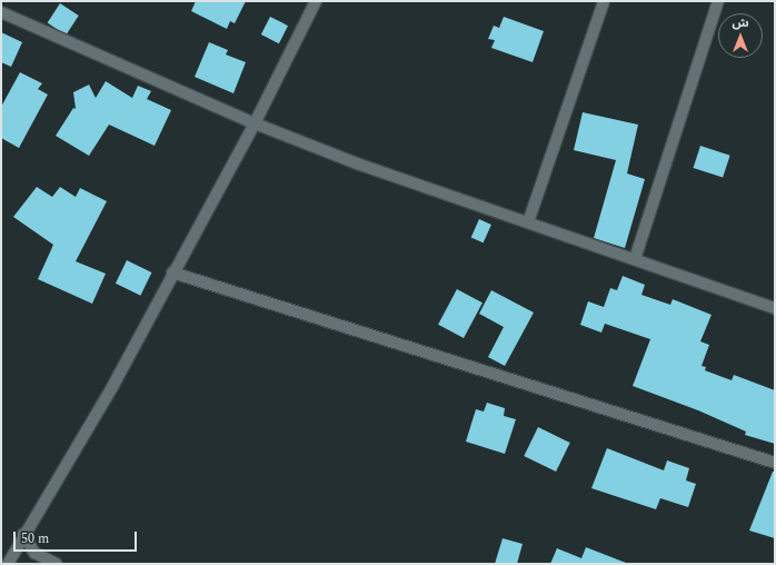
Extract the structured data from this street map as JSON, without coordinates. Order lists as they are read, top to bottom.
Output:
{
  "scale_bar": "50 m",
  "north": "top"
}
